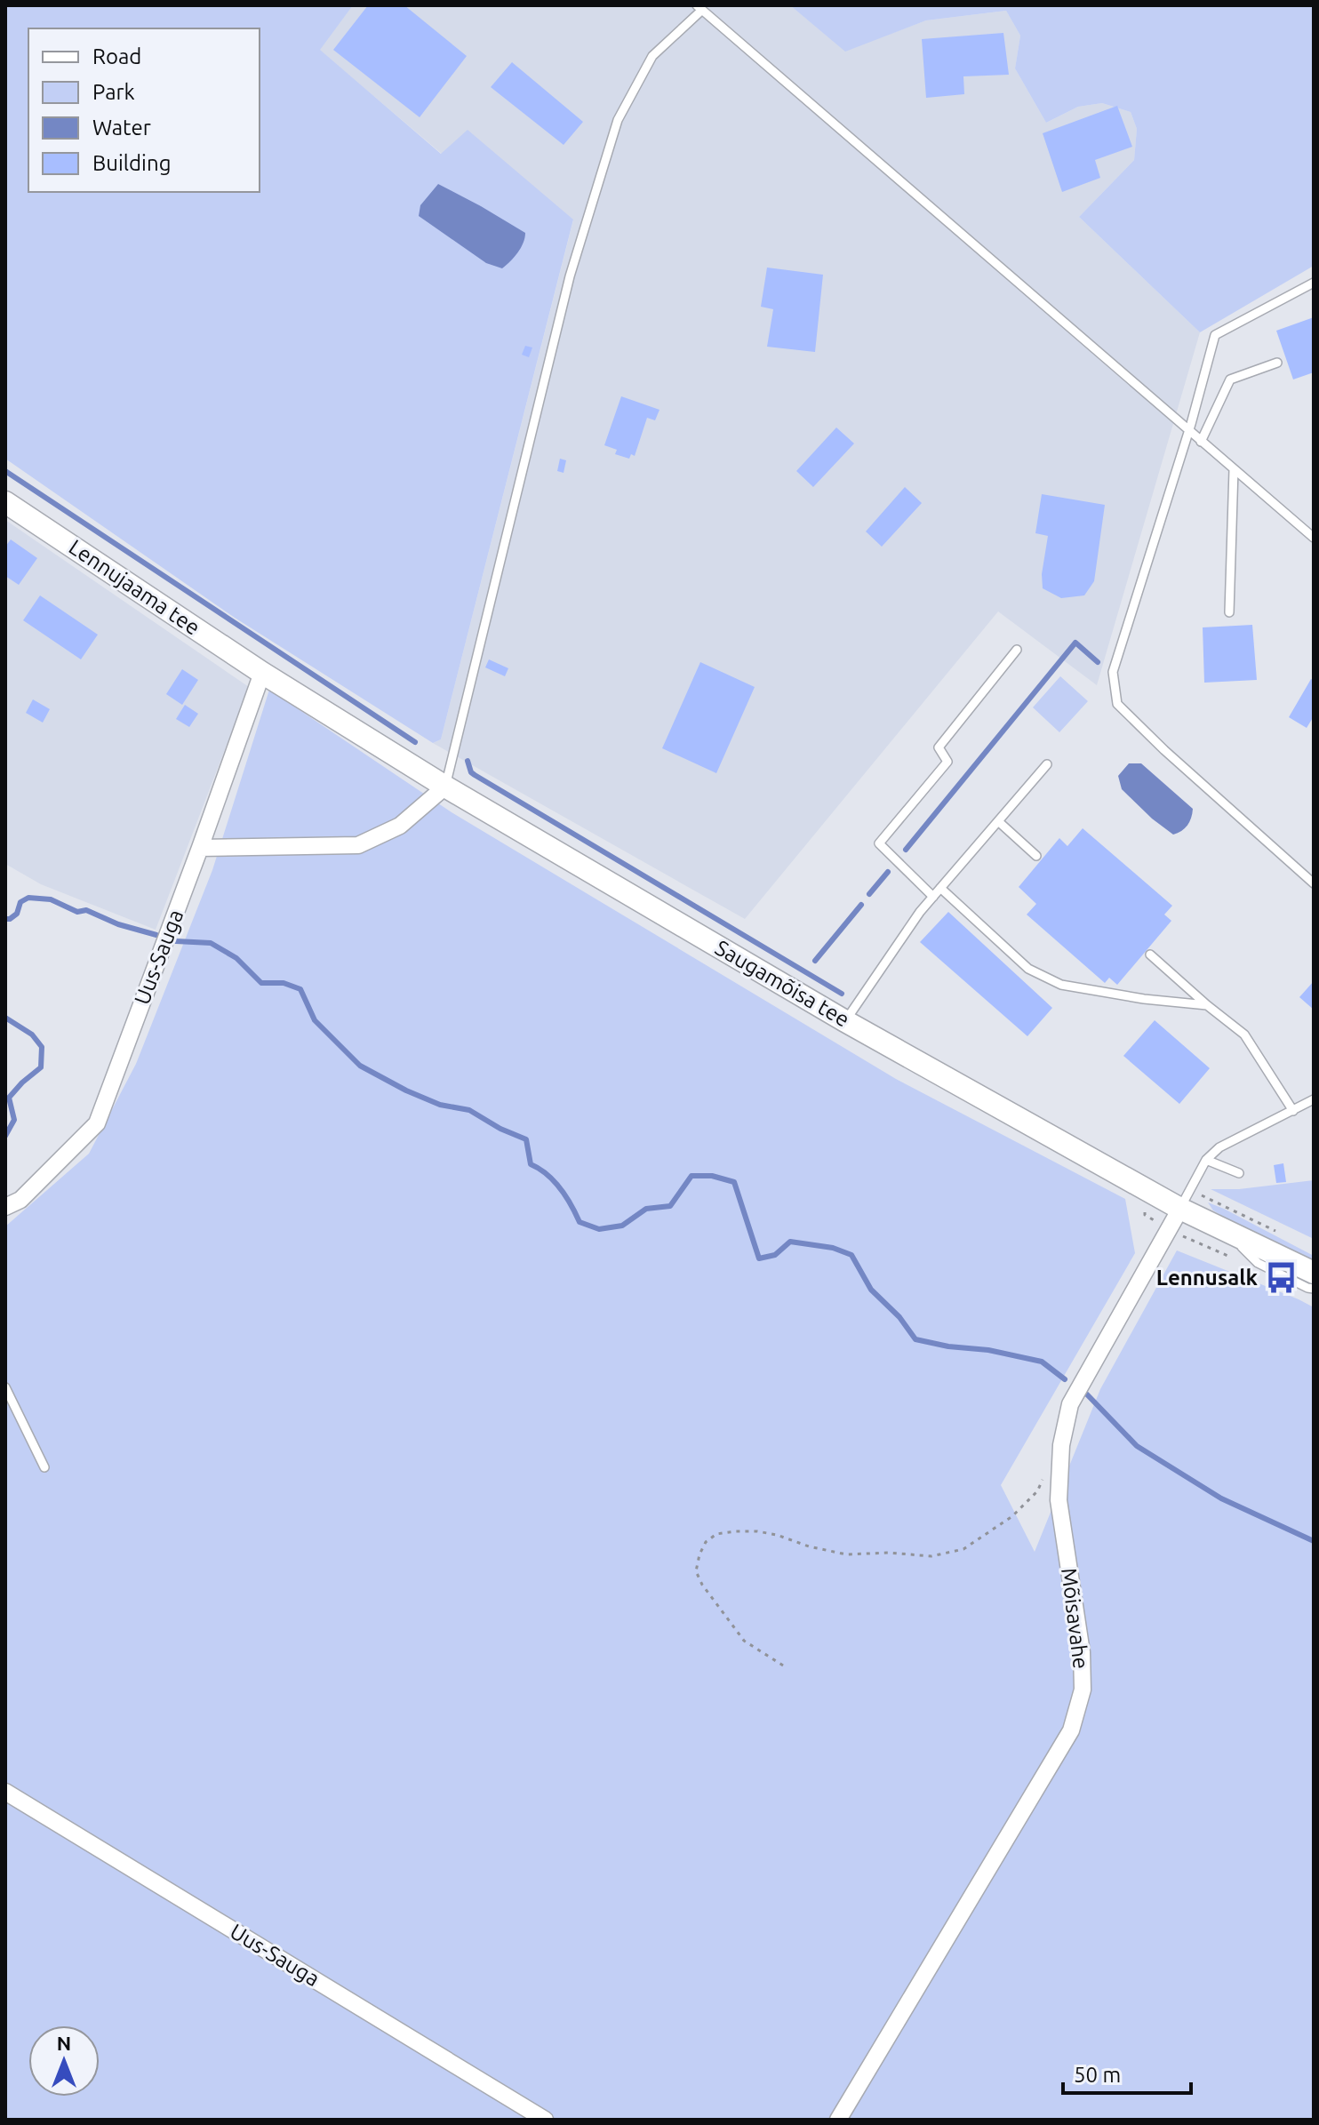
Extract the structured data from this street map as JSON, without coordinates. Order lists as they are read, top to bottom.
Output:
{
  "streets": {
    "street": [
      "Lennujaama tee",
      "Uus-Sauga",
      "Saugamõisa tee",
      "Mõisavahe"
    ]
  },
  "crossings": [
    ["Lennujaama tee", "Uus-Sauga"],
    ["Lennujaama tee", "Saugamõisa tee"],
    ["Uus-Sauga", "Saugamõisa tee"],
    ["Saugamõisa tee", "Mõisavahe"]
  ],
  "places": {
    "bus stop": ["Lennusalk"]
  },
  "legend": [
    "Road",
    "Park",
    "Water",
    "Building"
  ],
  "scale_bar": "50 m",
  "north": "top"
}
